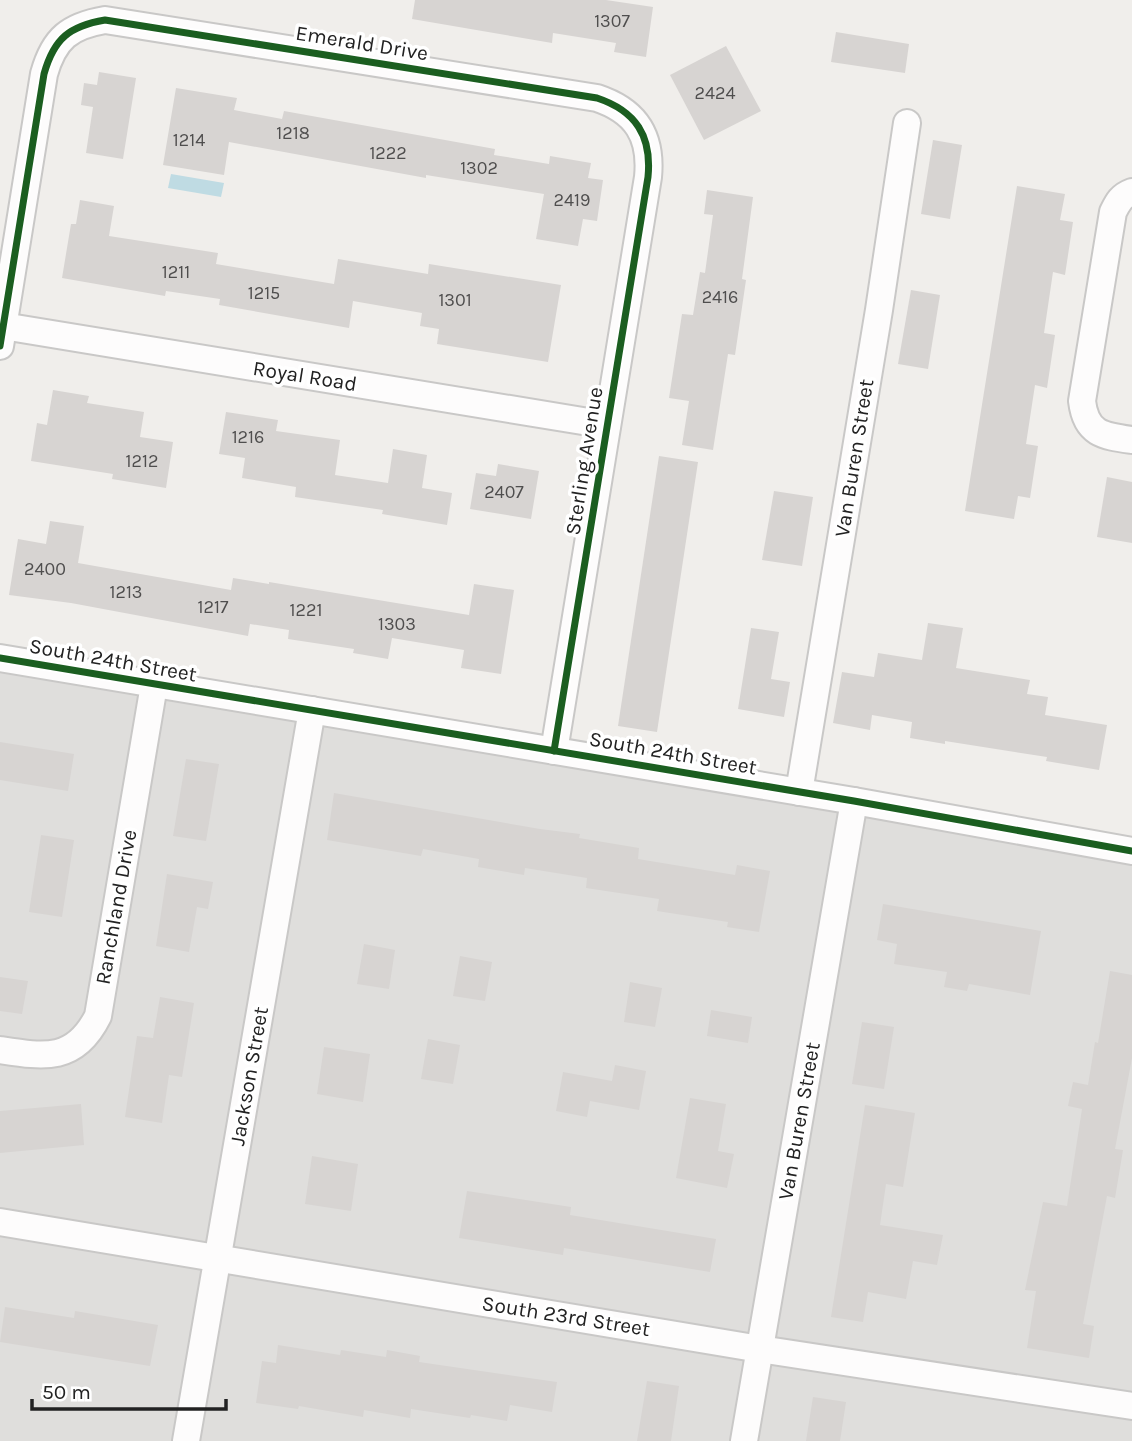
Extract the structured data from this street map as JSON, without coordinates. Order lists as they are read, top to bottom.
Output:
{
  "streets": {
    "street": [
      "Emerald Drive",
      "Royal Road",
      "Van Buren Street",
      "Sterling Avenue",
      "South 24th Street",
      "Ranchland Drive",
      "Jackson Street",
      "South 23rd Street"
    ]
  },
  "crossings": [
    ["Emerald Drive", "Royal Road"],
    ["Emerald Drive", "Sterling Avenue"],
    ["Royal Road", "Sterling Avenue"],
    ["Van Buren Street", "South 24th Street"],
    ["Van Buren Street", "South 23rd Street"],
    ["Sterling Avenue", "South 24th Street"],
    ["South 24th Street", "Ranchland Drive"],
    ["South 24th Street", "Jackson Street"],
    ["Jackson Street", "South 23rd Street"]
  ],
  "house_numbers": [
    "1307",
    "2424",
    "1218",
    "1214",
    "1222",
    "1302",
    "2419",
    "1211",
    "1215",
    "2416",
    "1301",
    "1216",
    "1212",
    "2407",
    "2400",
    "1213",
    "1217",
    "1221",
    "1303"
  ],
  "scale_bar": "50 m"
}
